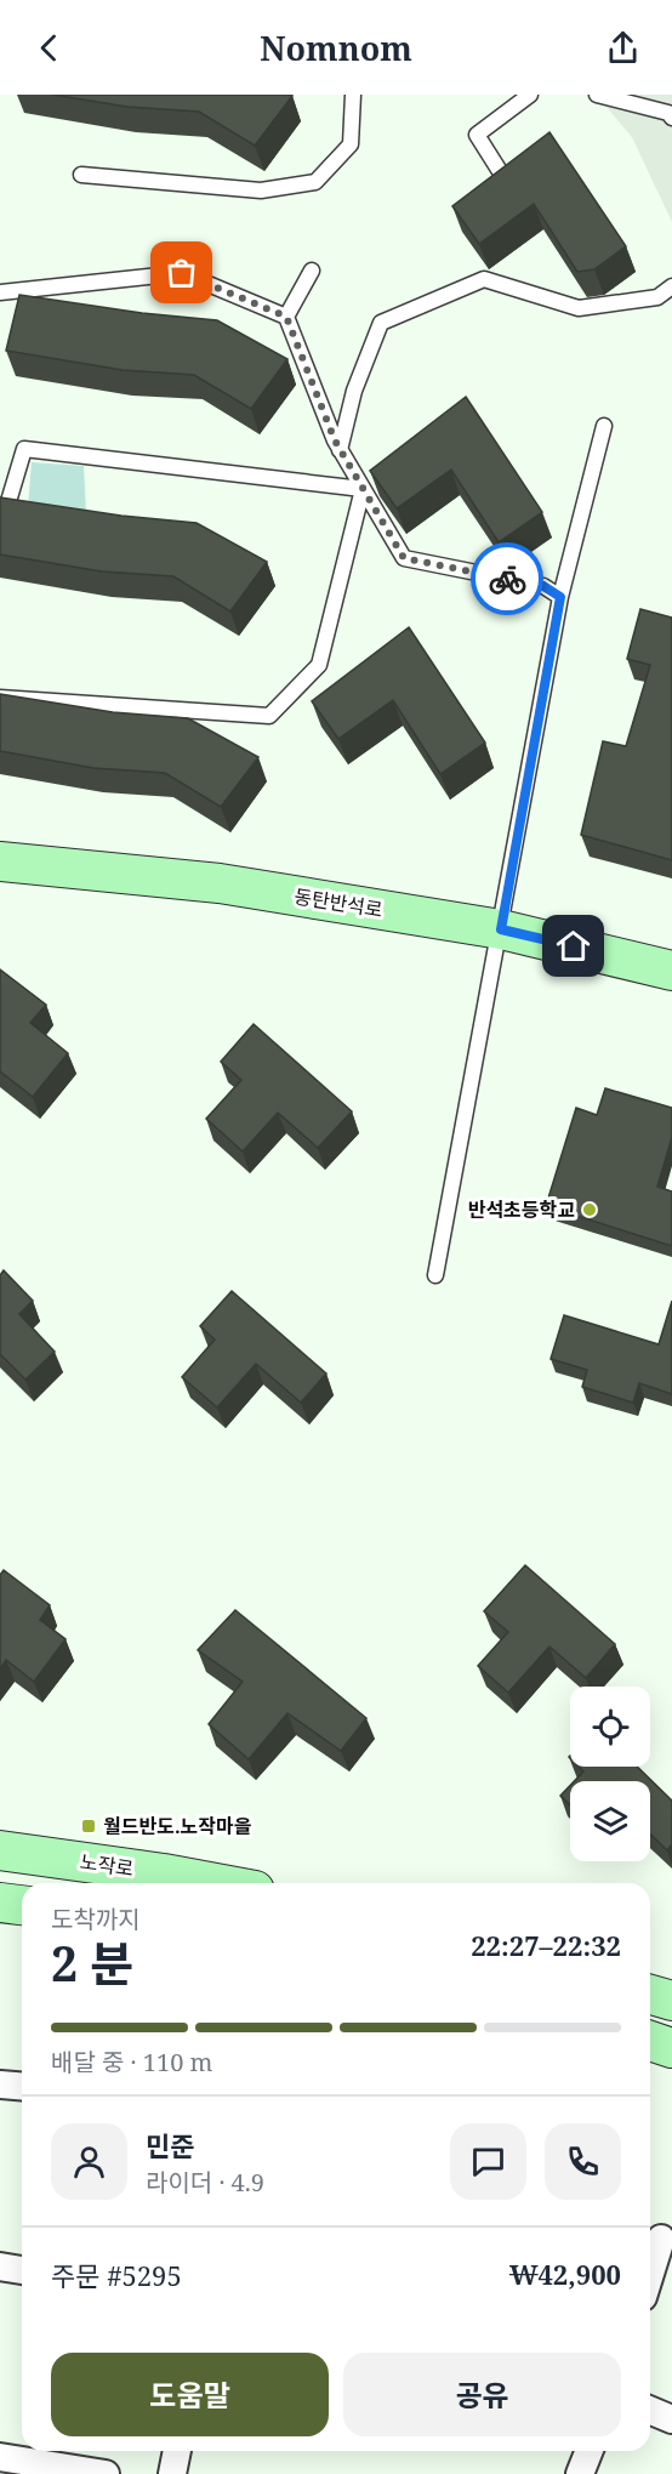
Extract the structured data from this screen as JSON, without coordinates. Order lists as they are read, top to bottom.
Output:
{
  "streets": {
    "street": ["동탄반석로", "노작로"]
  },
  "places": {
    "other": ["반석초등학교"],
    "transit": ["월드반도.노작마을"]
  },
  "page": {
    "header": "Nomnom",
    "heading": ["2 분", "도착까지", "22:27–22:32"],
    "panel": [
      "민준",
      "라이더 · 4.9",
      "주문 #5295",
      "₩42,900"
    ],
    "bar": "배달 중 · 110 m",
    "buttons": ["도움말", "공유"]
  }
}
